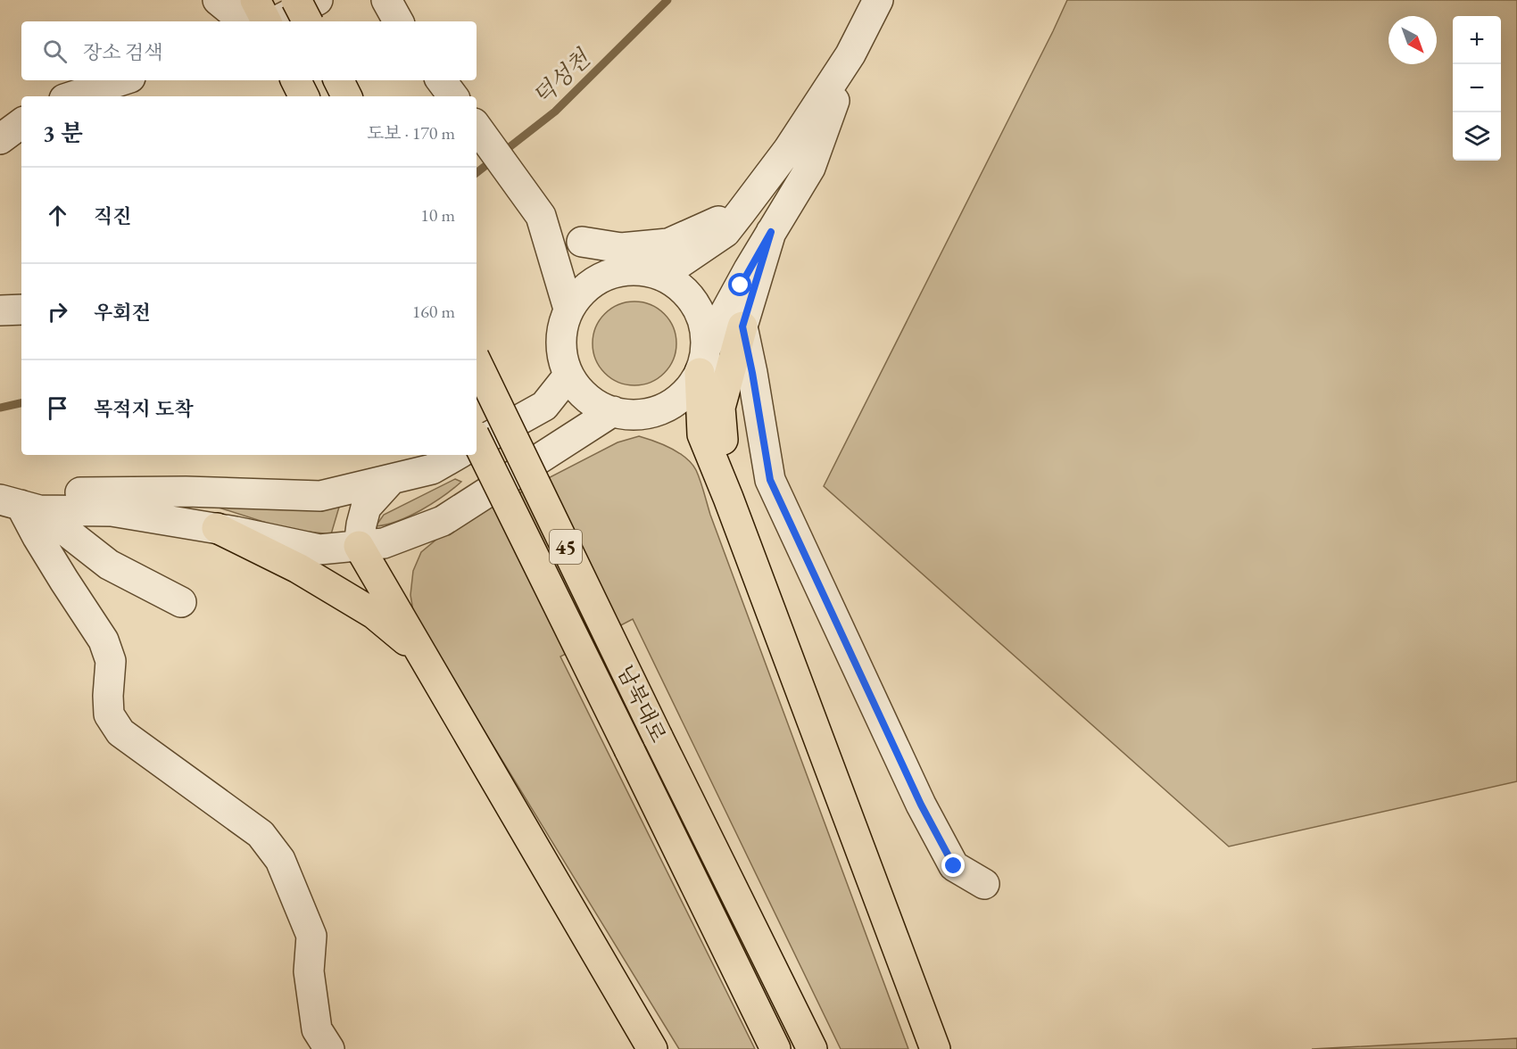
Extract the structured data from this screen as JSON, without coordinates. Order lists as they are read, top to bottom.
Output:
{
  "streets": {
    "highway": ["45", "남북대로"]
  },
  "water": ["덕성천"],
  "north": "bottom right",
  "page": {
    "map_buttons": ["+", "−"],
    "search": "장소 검색",
    "heading": ["3 분", "도보 · 170 m"],
    "list": [
      ["직진", "10 m"],
      ["우회전", "160 m"],
      "목적지 도착"
    ]
  }
}
